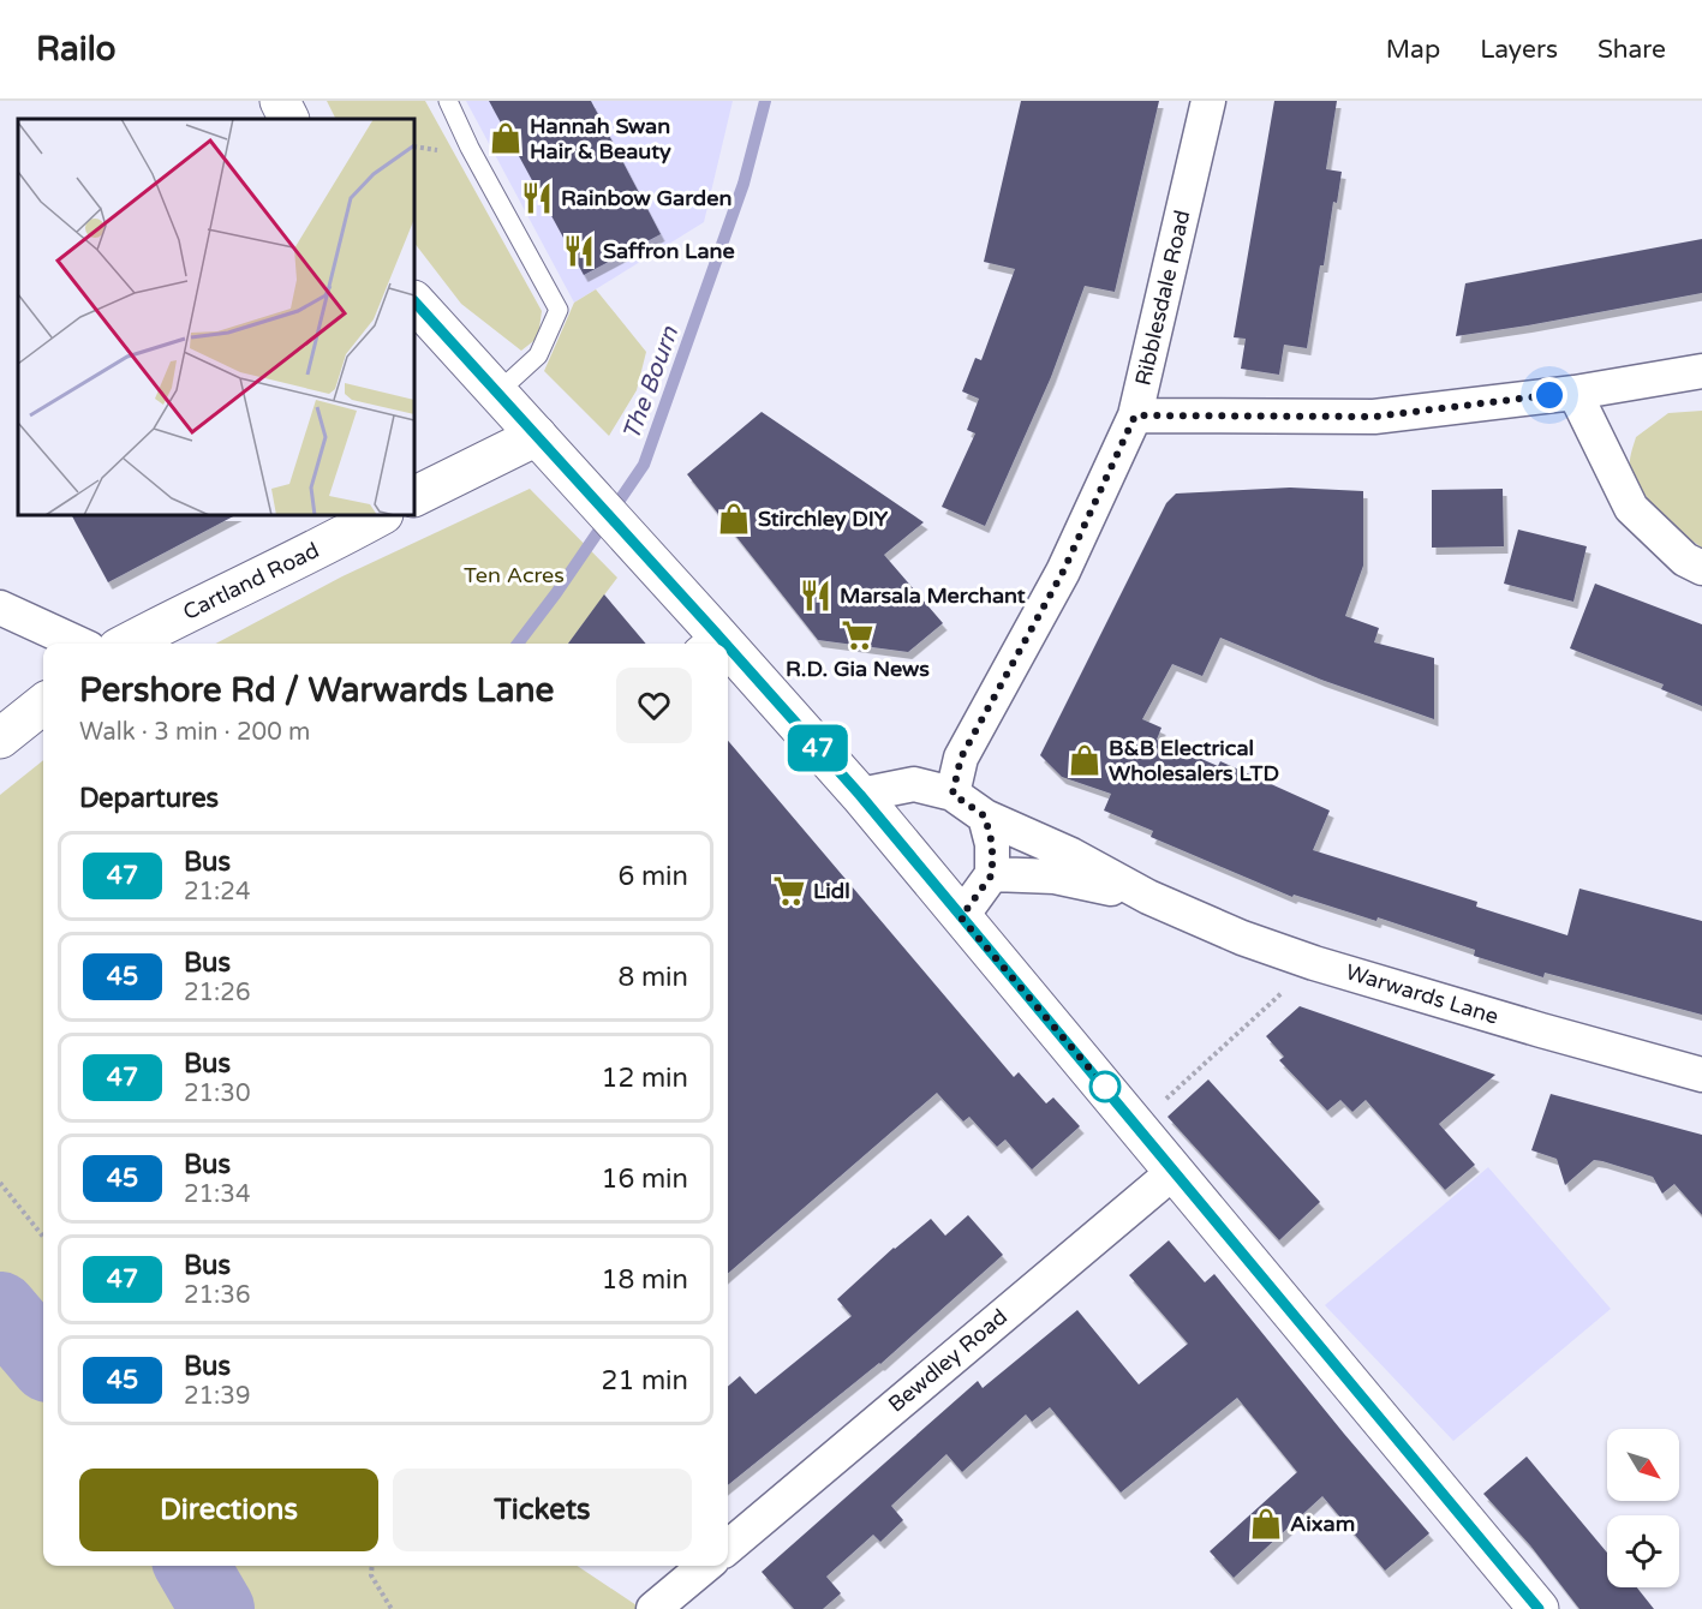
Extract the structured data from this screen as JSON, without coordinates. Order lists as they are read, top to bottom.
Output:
{
  "streets": {
    "main road": ["Cartland Road"],
    "street": ["Ribblesdale Road", "Warwards Lane", "Bewdley Road"]
  },
  "crossings": [
    ["Ribblesdale Road", "Warwards Lane"]
  ],
  "water": ["The Bourn"],
  "parks": ["Ten Acres"],
  "places": {
    "shop": [
      "Hannah Swan Hair & Beauty",
      "Stirchley DIY",
      "B&B Electrical Wholesalers LTD",
      "Aixam"
    ],
    "restaurant": ["Rainbow Garden", "Saffron Lane", "Marsala Merchant"],
    "supermarket": ["R.D. Gia News", "Lidl"]
  },
  "lines": ["bus line 47"],
  "north": "bottom right",
  "page": {
    "header": "Railo",
    "nav": ["Map", "Layers", "Share"],
    "on_map": "47",
    "heading": [
      ["Pershore Rd / Warwards Lane", "Walk · 3 min · 200 m"],
      "Departures"
    ],
    "list": [
      {
        "mark": "47",
        "name": "Bus",
        "note": "21:24",
        "value": "6 min"
      },
      {
        "mark": "45",
        "name": "Bus",
        "note": "21:26",
        "value": "8 min"
      },
      {
        "mark": "47",
        "name": "Bus",
        "note": "21:30",
        "value": "12 min"
      },
      {
        "mark": "45",
        "name": "Bus",
        "note": "21:34",
        "value": "16 min"
      },
      {
        "mark": "47",
        "name": "Bus",
        "note": "21:36",
        "value": "18 min"
      },
      {
        "mark": "45",
        "name": "Bus",
        "note": "21:39",
        "value": "21 min"
      }
    ],
    "buttons": ["Directions", "Tickets"]
  }
}
